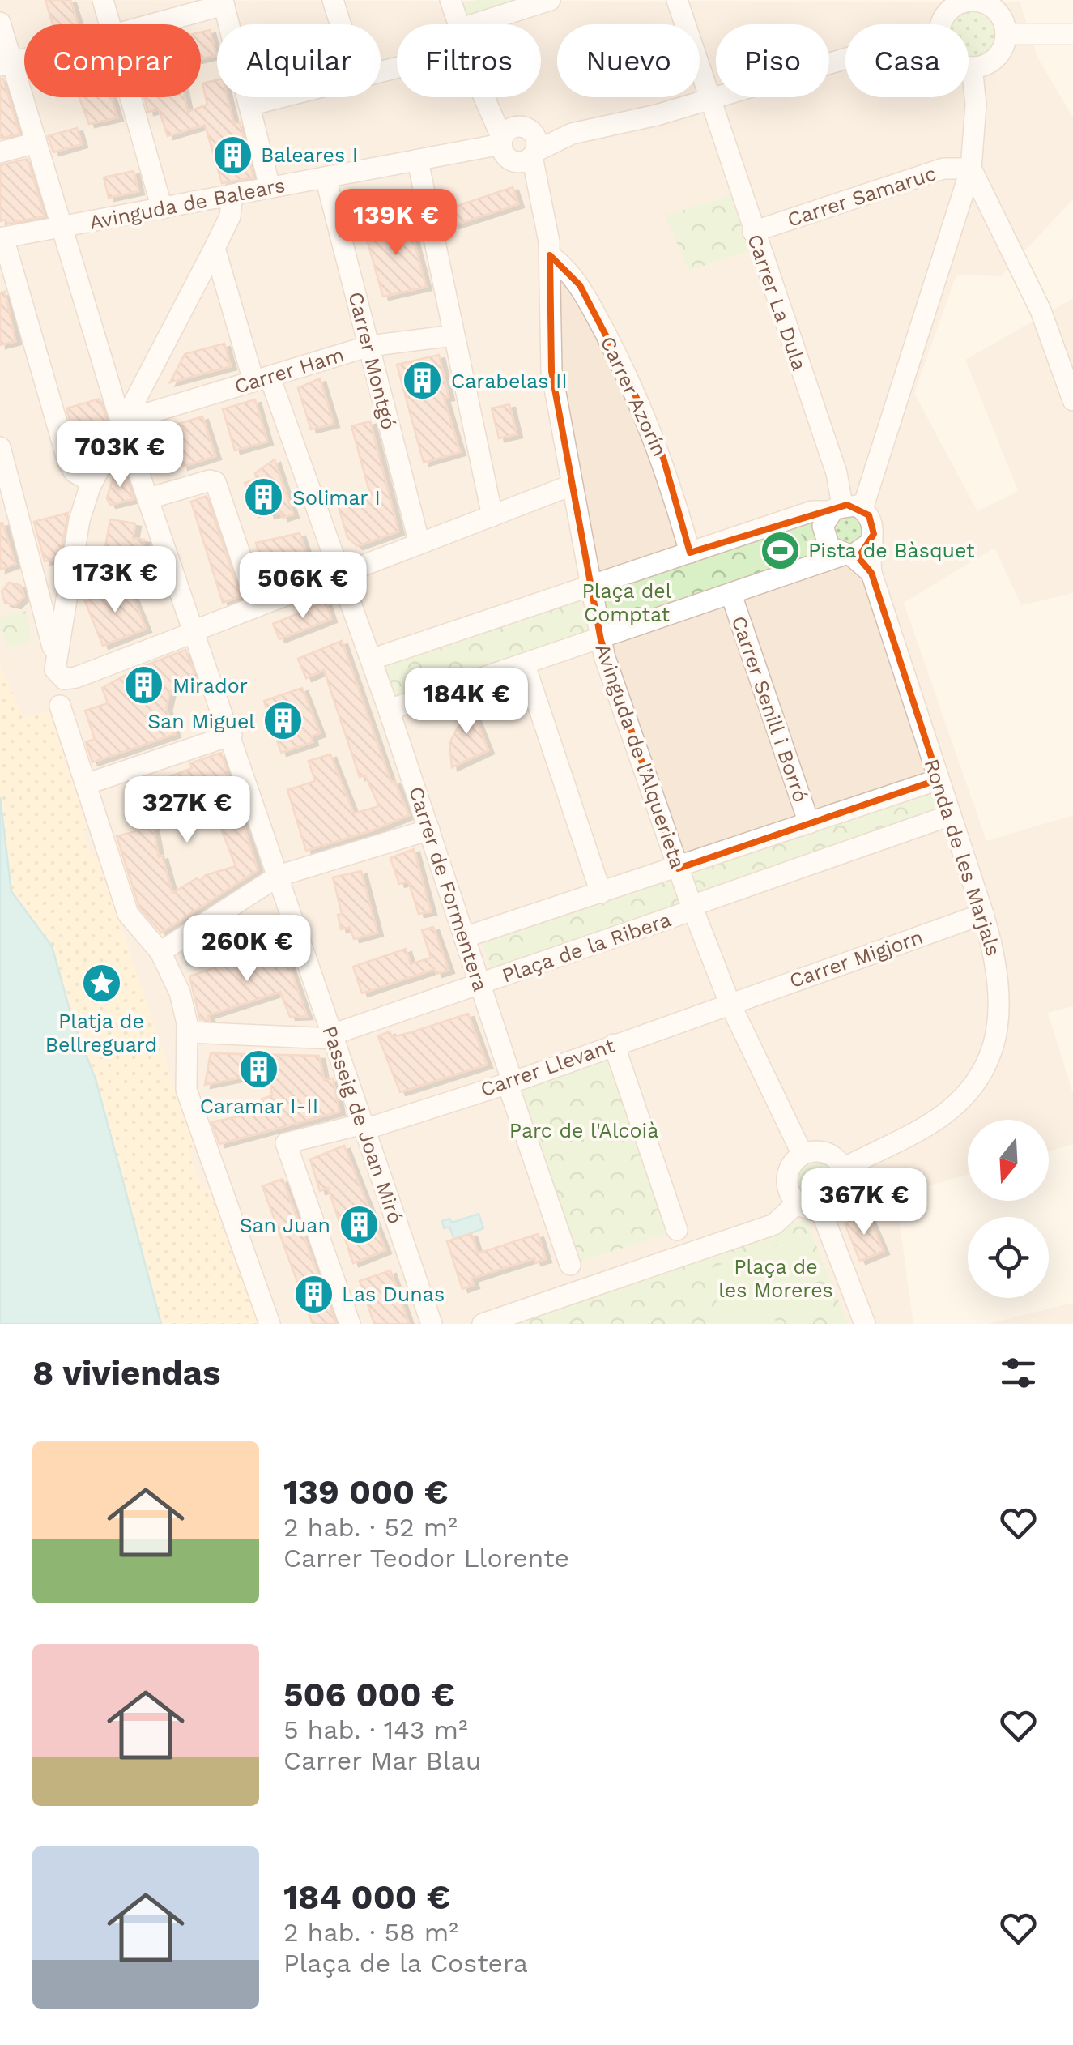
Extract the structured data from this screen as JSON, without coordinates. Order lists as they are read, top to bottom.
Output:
{
  "streets": {
    "street": [
      "Carrer Samaruc",
      "Avinguda de Balears",
      "Carrer La Dula",
      "Carrer Montgó",
      "Carrer Ham",
      "Carrer Azorín",
      "Carrer Senill i Borró",
      "Avinguda de l’Alquerieta",
      "Ronda de les Marjals",
      "Carrer de Formentera",
      "Plaça de la Ribera",
      "Carrer Migjorn",
      "Carrer Llevant",
      "Passeig de Joan Miró"
    ]
  },
  "crossings": [
    ["Carrer Samaruc", "Carrer La Dula"],
    ["Avinguda de Balears", "Carrer La Dula"],
    ["Avinguda de Balears", "Carrer Montgó"],
    ["Avinguda de Balears", "Avinguda de l’Alquerieta"],
    ["Avinguda de Balears", "Passeig de Joan Miró"],
    ["Carrer Montgó", "Carrer Ham"],
    ["Carrer Ham", "Carrer de Formentera"],
    ["Carrer Ham", "Passeig de Joan Miró"],
    ["Carrer Azorín", "Avinguda de l’Alquerieta"],
    ["Avinguda de l’Alquerieta", "Ronda de les Marjals"],
    ["Avinguda de l’Alquerieta", "Plaça de la Ribera"],
    ["Avinguda de l’Alquerieta", "Carrer Migjorn"],
    ["Avinguda de l’Alquerieta", "Carrer Llevant"],
    ["Ronda de les Marjals", "Plaça de la Ribera"],
    ["Ronda de les Marjals", "Carrer Migjorn"],
    ["Carrer de Formentera", "Plaça de la Ribera"],
    ["Carrer de Formentera", "Carrer Llevant"],
    ["Plaça de la Ribera", "Passeig de Joan Miró"],
    ["Carrer Migjorn", "Carrer Llevant"],
    ["Carrer Llevant", "Passeig de Joan Miró"]
  ],
  "parks": ["Plaça del Comptat", "Parc de l'Alcoià", "Plaça de les Moreres"],
  "places": {
    "building": [
      "Baleares I",
      "Carabelas II",
      "Solimar I",
      "Mirador",
      "San Miguel",
      "Caramar I-II",
      "San Juan",
      "Las Dunas"
    ],
    "sports": ["Pista de Bàsquet"],
    "place": ["Platja de Bellreguard"]
  },
  "north": "bottom",
  "page": {
    "chip": [
      "Comprar",
      "Alquilar",
      "Filtros",
      "Nuevo",
      "Piso",
      "Casa"
    ],
    "price": [
      "139K €",
      "703K €",
      "173K €",
      "506K €",
      "184K €",
      "327K €",
      "260K €",
      "367K €"
    ],
    "heading": "8 viviendas",
    "list": [
      {
        "name": "139 000 €",
        "note": "2 hab. · 52 m² · Carrer Teodor Llorente"
      },
      {
        "name": "506 000 €",
        "note": "5 hab. · 143 m² · Carrer Mar Blau"
      },
      {
        "name": "184 000 €",
        "note": "2 hab. · 58 m² · Plaça de la Costera"
      }
    ]
  }
}
